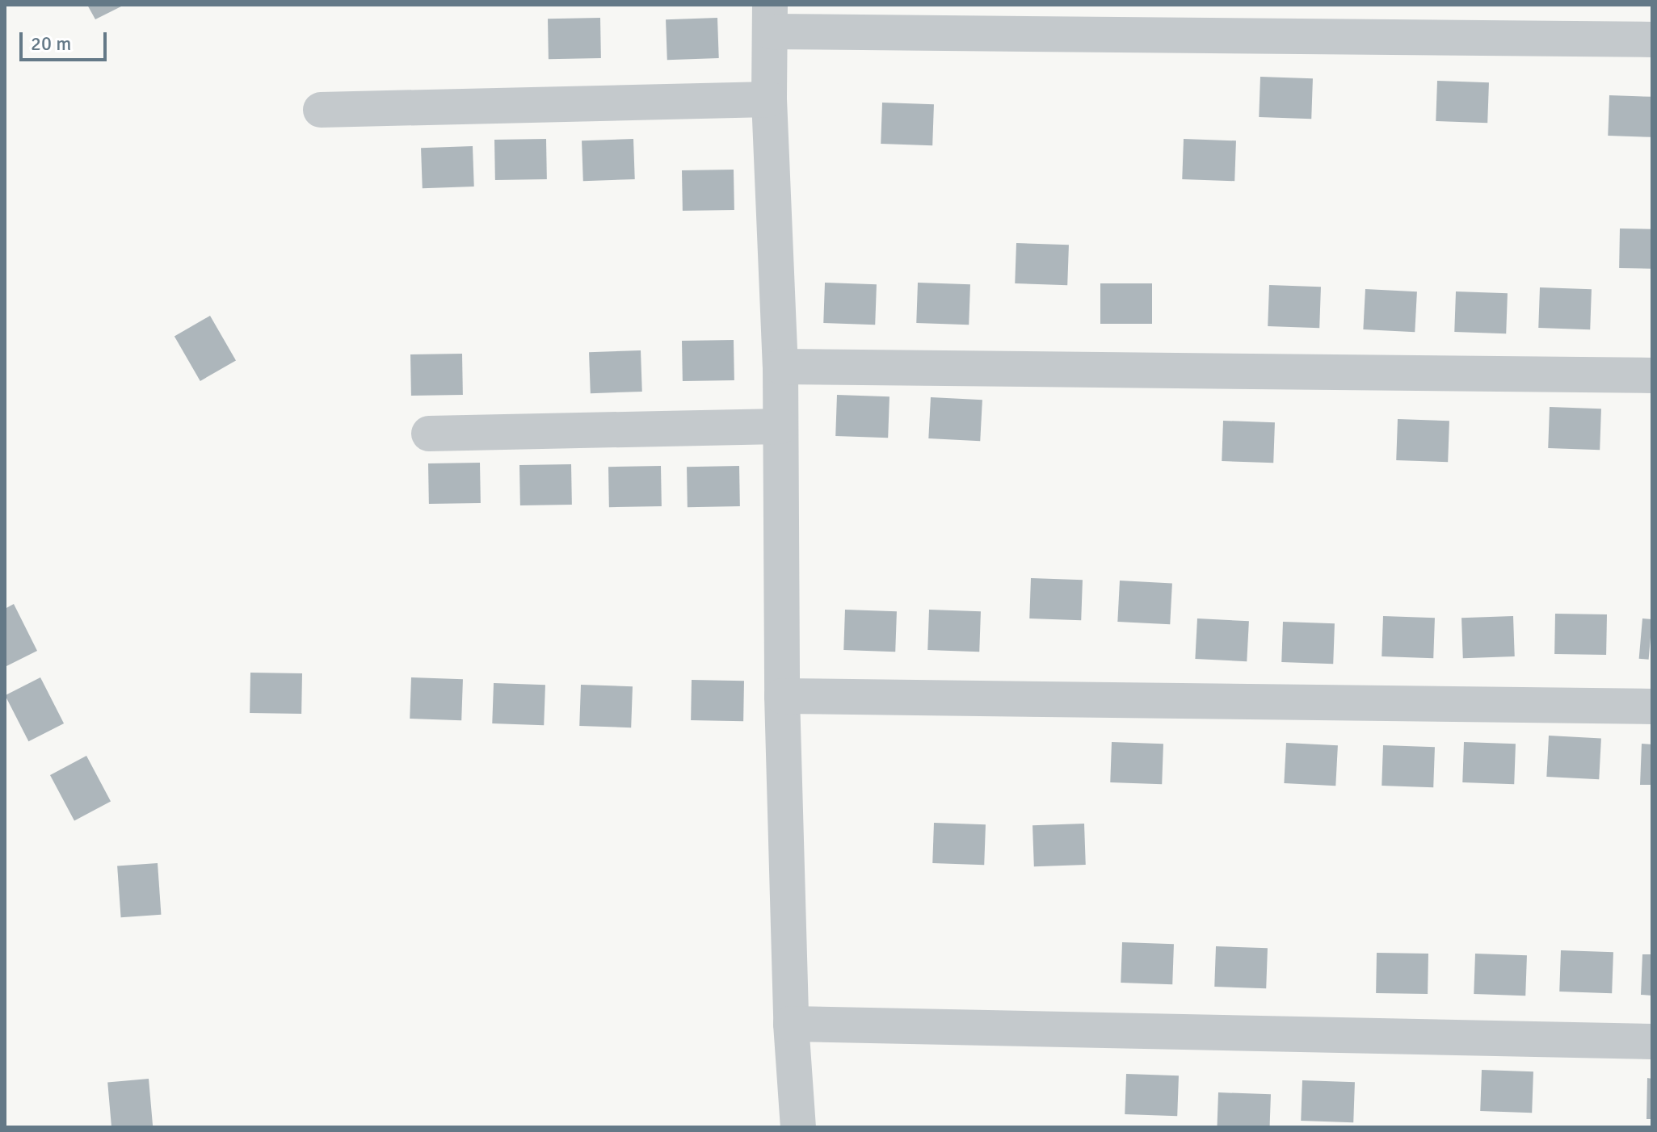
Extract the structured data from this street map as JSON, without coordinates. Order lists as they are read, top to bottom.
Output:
{
  "scale_bar": "20 m"
}
